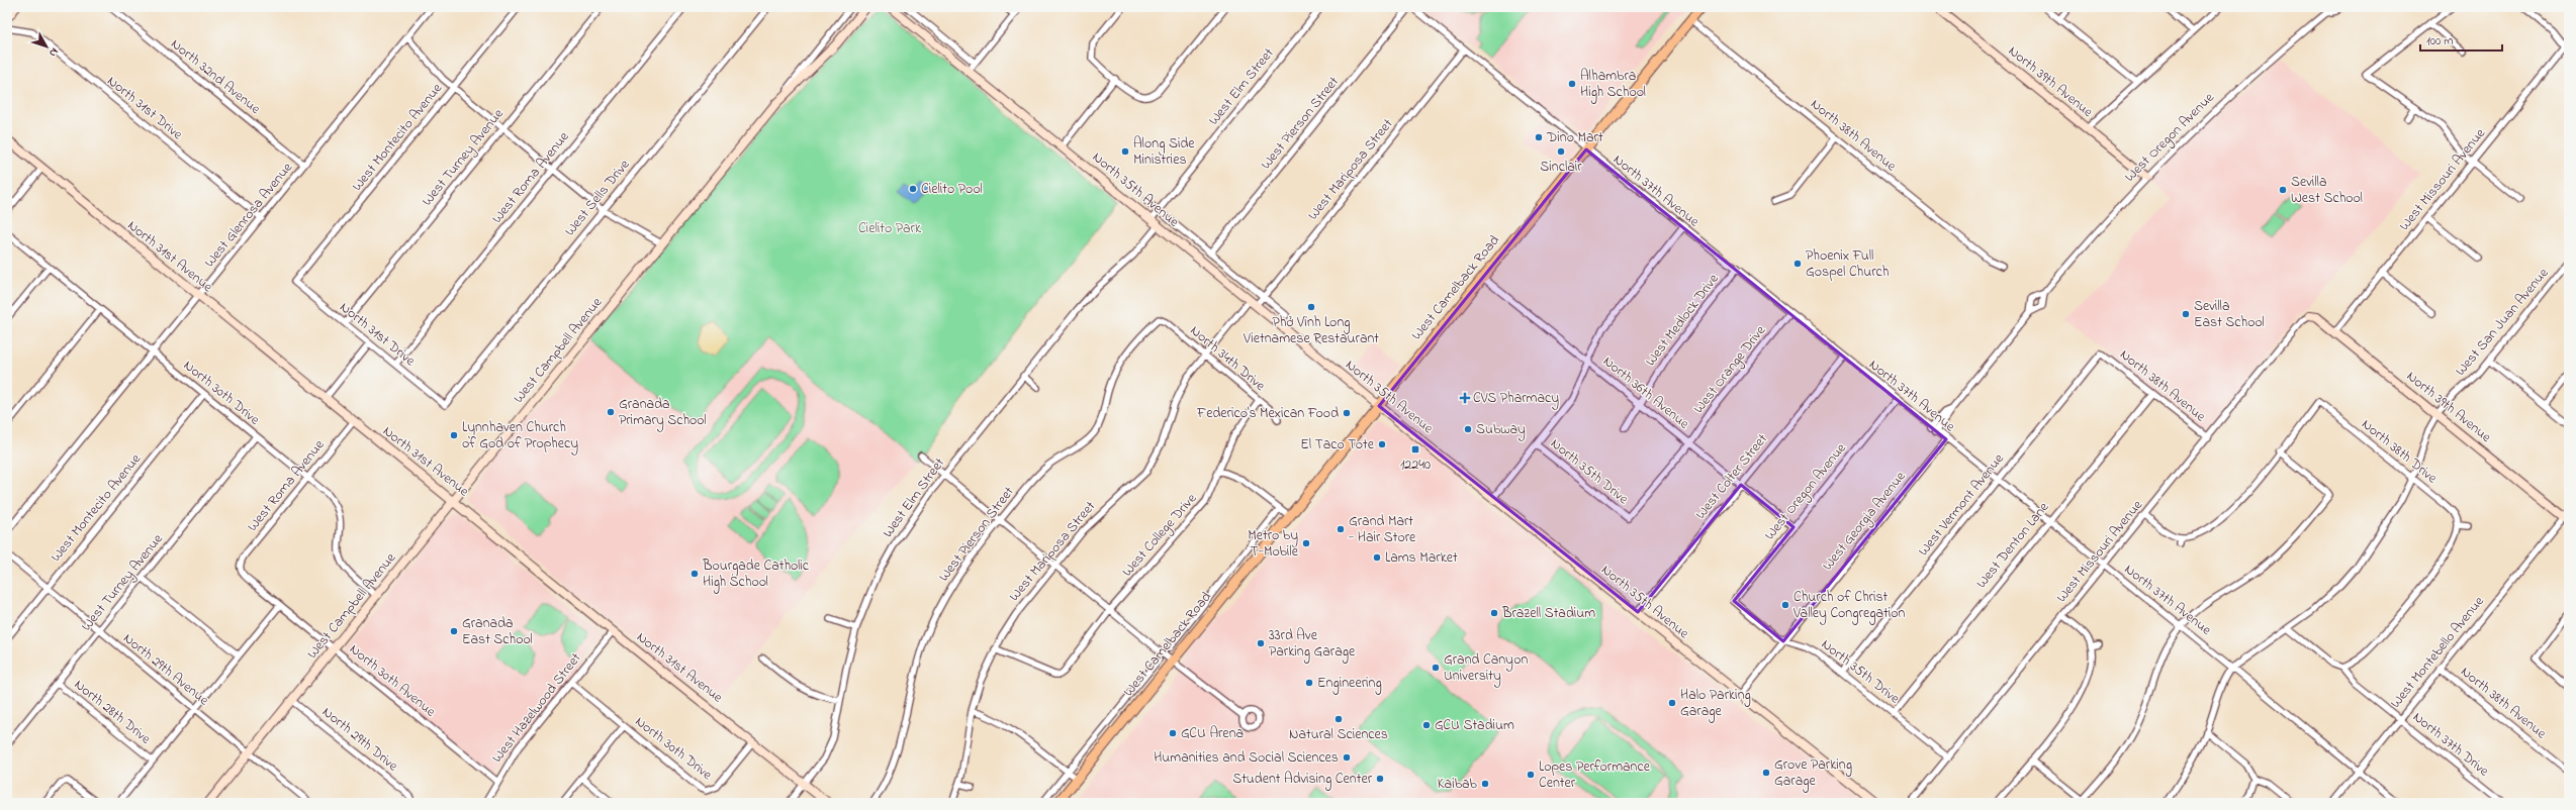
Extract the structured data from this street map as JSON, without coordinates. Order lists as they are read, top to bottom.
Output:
{
  "streets": {
    "main road": ["West Camelback Road"],
    "street": [
      "North 32nd Avenue",
      "North 39th Avenue",
      "West Elm Street",
      "North 31st Drive",
      "West Pierson Street",
      "North 38th Avenue",
      "West Montecito Avenue",
      "West Oregon Avenue",
      "West Turney Avenue",
      "West Mariposa Street",
      "West Roma Avenue",
      "West Missouri Avenue",
      "North 35th Avenue",
      "North 37th Avenue",
      "West Sells Drive",
      "West Glenrosa Avenue",
      "North 31st Avenue",
      "West Medlock Drive",
      "West San Juan Avenue",
      "West Campbell Avenue",
      "North 34th Drive",
      "West Orange Drive",
      "North 30th Drive",
      "North 36th Avenue",
      "North 38th Drive",
      "North 35th Drive",
      "West Colter Street",
      "West Vermont Avenue",
      "West Georgia Avenue",
      "West College Drive",
      "West Denton Lane",
      "West Montebello Avenue",
      "North 29th Avenue",
      "North 30th Avenue",
      "West Hazelwood Street",
      "North 28th Drive",
      "North 29th Drive",
      "North 37th Drive"
    ]
  },
  "crossings": [
    ["North 32nd Avenue", "West Glenrosa Avenue"],
    ["North 39th Avenue", "West Oregon Avenue"],
    ["North 39th Avenue", "West Missouri Avenue"],
    ["North 39th Avenue", "West San Juan Avenue"],
    ["North 39th Avenue", "West Montebello Avenue"],
    ["West Elm Street", "North 35th Avenue"],
    ["West Elm Street", "North 31st Avenue"],
    ["North 31st Drive", "West Montecito Avenue"],
    ["North 31st Drive", "West Turney Avenue"],
    ["North 31st Drive", "West Roma Avenue"],
    ["North 31st Drive", "West Sells Drive"],
    ["North 31st Drive", "West Glenrosa Avenue"],
    ["West Pierson Street", "North 35th Avenue"],
    ["West Pierson Street", "North 37th Avenue"],
    ["West Pierson Street", "North 34th Drive"],
    ["North 38th Avenue", "West Missouri Avenue"],
    ["North 38th Avenue", "West Camelback Road"],
    ["North 38th Avenue", "West Vermont Avenue"],
    ["North 38th Avenue", "West Denton Lane"],
    ["North 38th Avenue", "West Montebello Avenue"],
    ["West Montecito Avenue", "North 30th Drive"],
    ["West Montecito Avenue", "North 29th Avenue"],
    ["West Oregon Avenue", "North 37th Avenue"],
    ["West Oregon Avenue", "North 36th Avenue"],
    ["West Oregon Avenue", "North 35th Drive"],
    ["West Turney Avenue", "North 30th Drive"],
    ["West Turney Avenue", "North 29th Avenue"],
    ["West Turney Avenue", "North 28th Drive"],
    ["West Mariposa Street", "North 35th Avenue"],
    ["West Mariposa Street", "North 37th Avenue"],
    ["West Mariposa Street", "North 34th Drive"],
    ["West Mariposa Street", "West College Drive"],
    ["West Roma Avenue", "North 31st Avenue"],
    ["West Roma Avenue", "North 30th Drive"],
    ["West Roma Avenue", "North 30th Avenue"],
    ["West Missouri Avenue", "North 37th Avenue"],
    ["West Missouri Avenue", "North 35th Drive"],
    ["North 35th Avenue", "West Camelback Road"],
    ["North 35th Avenue", "West Colter Street"],
    ["North 35th Avenue", "West Georgia Avenue"],
    ["North 37th Avenue", "West Camelback Road"],
    ["North 37th Avenue", "West Medlock Drive"],
    ["North 37th Avenue", "West San Juan Avenue"],
    ["North 37th Avenue", "West Orange Drive"],
    ["North 37th Avenue", "West Colter Street"],
    ["North 37th Avenue", "West Vermont Avenue"],
    ["North 37th Avenue", "West Georgia Avenue"],
    ["North 37th Avenue", "West Denton Lane"],
    ["North 37th Avenue", "West Montebello Avenue"],
    ["West Glenrosa Avenue", "North 31st Avenue"],
    ["West Glenrosa Avenue", "North 30th Drive"],
    ["North 31st Avenue", "West Campbell Avenue"],
    ["North 31st Avenue", "North 30th Drive"],
    ["North 31st Avenue", "West Hazelwood Street"],
    ["West Camelback Road", "North 36th Avenue"],
    ["West Medlock Drive", "North 36th Avenue"],
    ["West San Juan Avenue", "North 38th Drive"],
    ["West San Juan Avenue", "North 37th Drive"],
    ["West Campbell Avenue", "North 30th Drive"],
    ["West Campbell Avenue", "North 29th Avenue"],
    ["West Campbell Avenue", "North 30th Avenue"],
    ["West Campbell Avenue", "North 29th Drive"],
    ["North 34th Drive", "West College Drive"],
    ["West Orange Drive", "North 36th Avenue"],
    ["West Orange Drive", "North 35th Drive"],
    ["North 30th Drive", "West Hazelwood Street"],
    ["North 36th Avenue", "West Colter Street"],
    ["North 35th Drive", "West Vermont Avenue"],
    ["North 35th Drive", "West Georgia Avenue"],
    ["North 35th Drive", "West Denton Lane"],
    ["West Montebello Avenue", "North 37th Drive"],
    ["North 30th Avenue", "West Hazelwood Street"]
  ],
  "parks": ["Cielito Park"],
  "places": {
    "other": [
      "Alhambra High School",
      "Dino Mart",
      "Along Side Ministries",
      "Sinclair",
      "Cielito Pool",
      "Sevilla West School",
      "Phoenix Full Gospel Church",
      "Phở Vĩnh Long Vietnamese Restaurant",
      "Sevilla East School",
      "Granada Primary School",
      "Federico's Mexican Food",
      "Subway",
      "Lynnhaven Church of God of Prophecy",
      "El Taco Tote",
      "Grand Mart - Hair Store",
      "Metro by T-Mobile",
      "Lams Market",
      "Bourgade Catholic High School",
      "Church of Christ Valley Congregation",
      "Brazell Stadium",
      "Granada East School",
      "33rd Ave Parking Garage",
      "Grand Canyon University",
      "Engineering",
      "Halo Parking Garage",
      "Natural Sciences",
      "GCU Stadium",
      "GCU Arena",
      "Humanities and Social Sciences",
      "Grove Parking Garage",
      "Lopes Performance Center",
      "Student Advising Center",
      "Kaibab"
    ],
    "health": ["CVS Pharmacy"],
    "transit": ["12240"]
  },
  "scale_bar": "100 m",
  "north": "bottom right"
}
